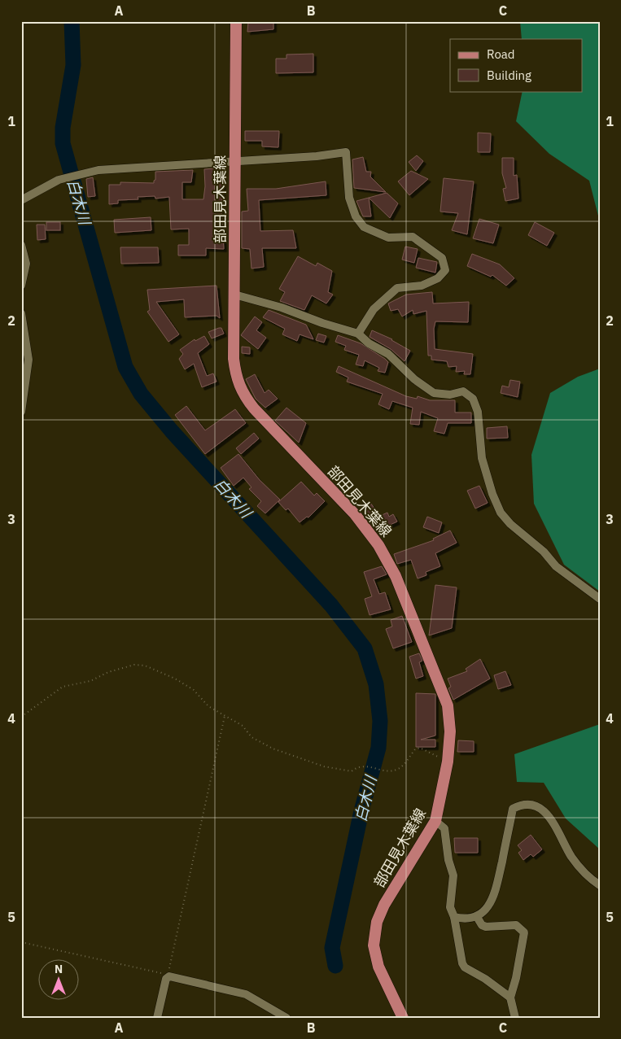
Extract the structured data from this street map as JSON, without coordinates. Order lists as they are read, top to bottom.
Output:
{
  "streets": {
    "main road": ["部田見木葉線"]
  },
  "water": ["白木川"],
  "legend": ["Road", "Building"],
  "north": "top",
  "grid": {
    "columns": ["A", "B", "C"],
    "rows": [
      "1",
      "2",
      "3",
      "4",
      "5"
    ]
  }
}
